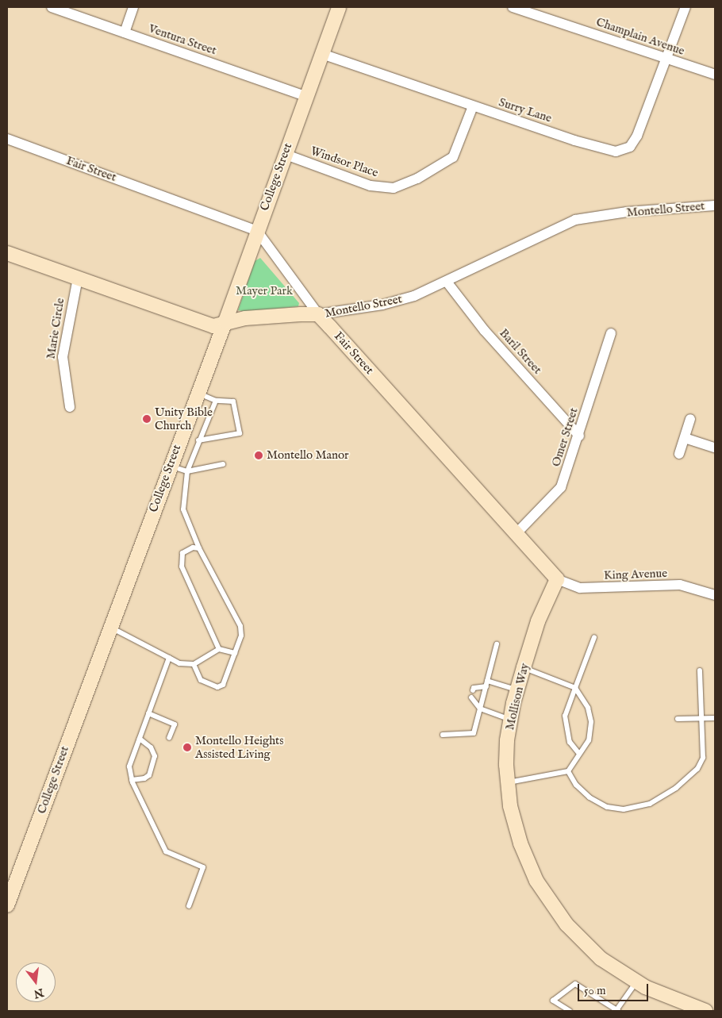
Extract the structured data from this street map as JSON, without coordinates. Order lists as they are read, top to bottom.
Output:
{
  "streets": {
    "main road": [
      "Fair Street",
      "College Street",
      "Montello Street",
      "Mollison Way"
    ],
    "street": [
      "Champlain Avenue",
      "Ventura Street",
      "Surry Lane",
      "Windsor Place",
      "Marie Circle",
      "Baril Street",
      "Omer Street",
      "King Avenue"
    ]
  },
  "crossings": [
    ["Champlain Avenue", "Surry Lane"],
    ["Ventura Street", "College Street"],
    ["Surry Lane", "Windsor Place"],
    ["Surry Lane", "College Street"],
    ["Windsor Place", "College Street"],
    ["Fair Street", "College Street"],
    ["Fair Street", "Montello Street"],
    ["Fair Street", "Omer Street"],
    ["Fair Street", "King Avenue"],
    ["Fair Street", "Mollison Way"],
    ["College Street", "Montello Street"],
    ["Montello Street", "Marie Circle"],
    ["Montello Street", "Baril Street"],
    ["Baril Street", "Omer Street"],
    ["King Avenue", "Mollison Way"]
  ],
  "parks": ["Mayer Park"],
  "places": ["Unity Bible Church", "Montello Manor", "Montello Heights Assisted Living"],
  "scale_bar": "50 m",
  "north": "bottom"
}
